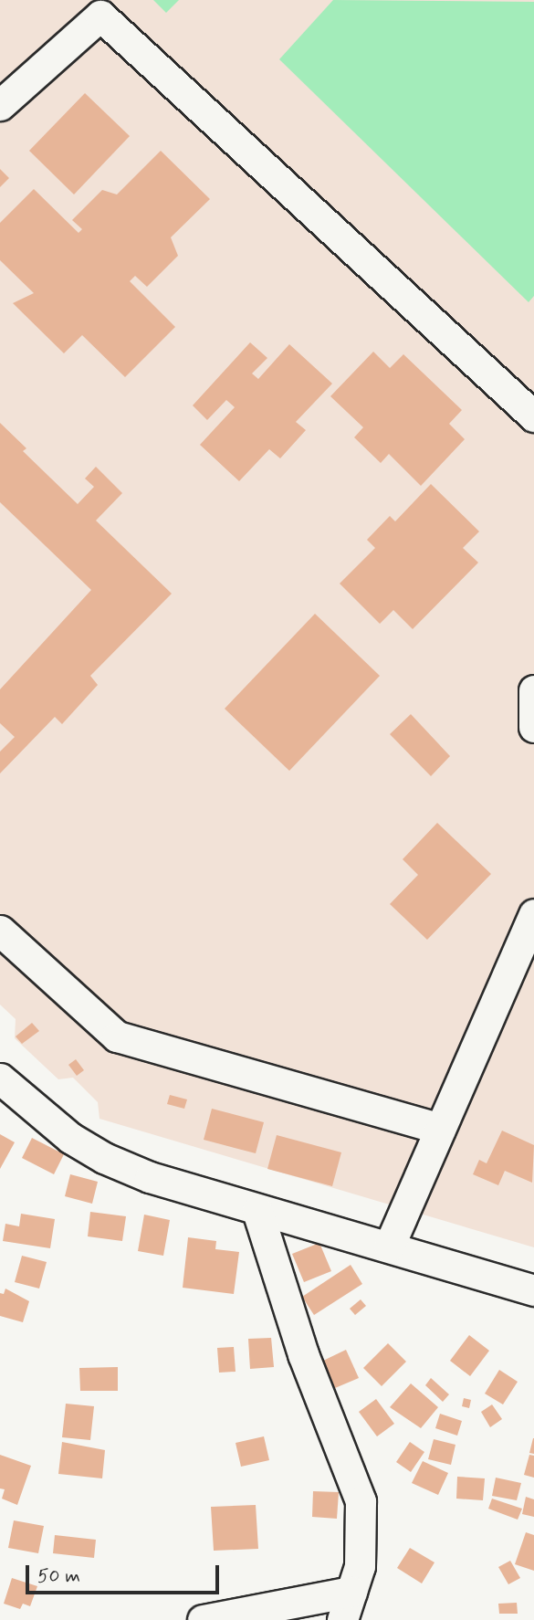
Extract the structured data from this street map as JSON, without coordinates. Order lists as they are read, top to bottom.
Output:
{
  "scale_bar": "50 m"
}
